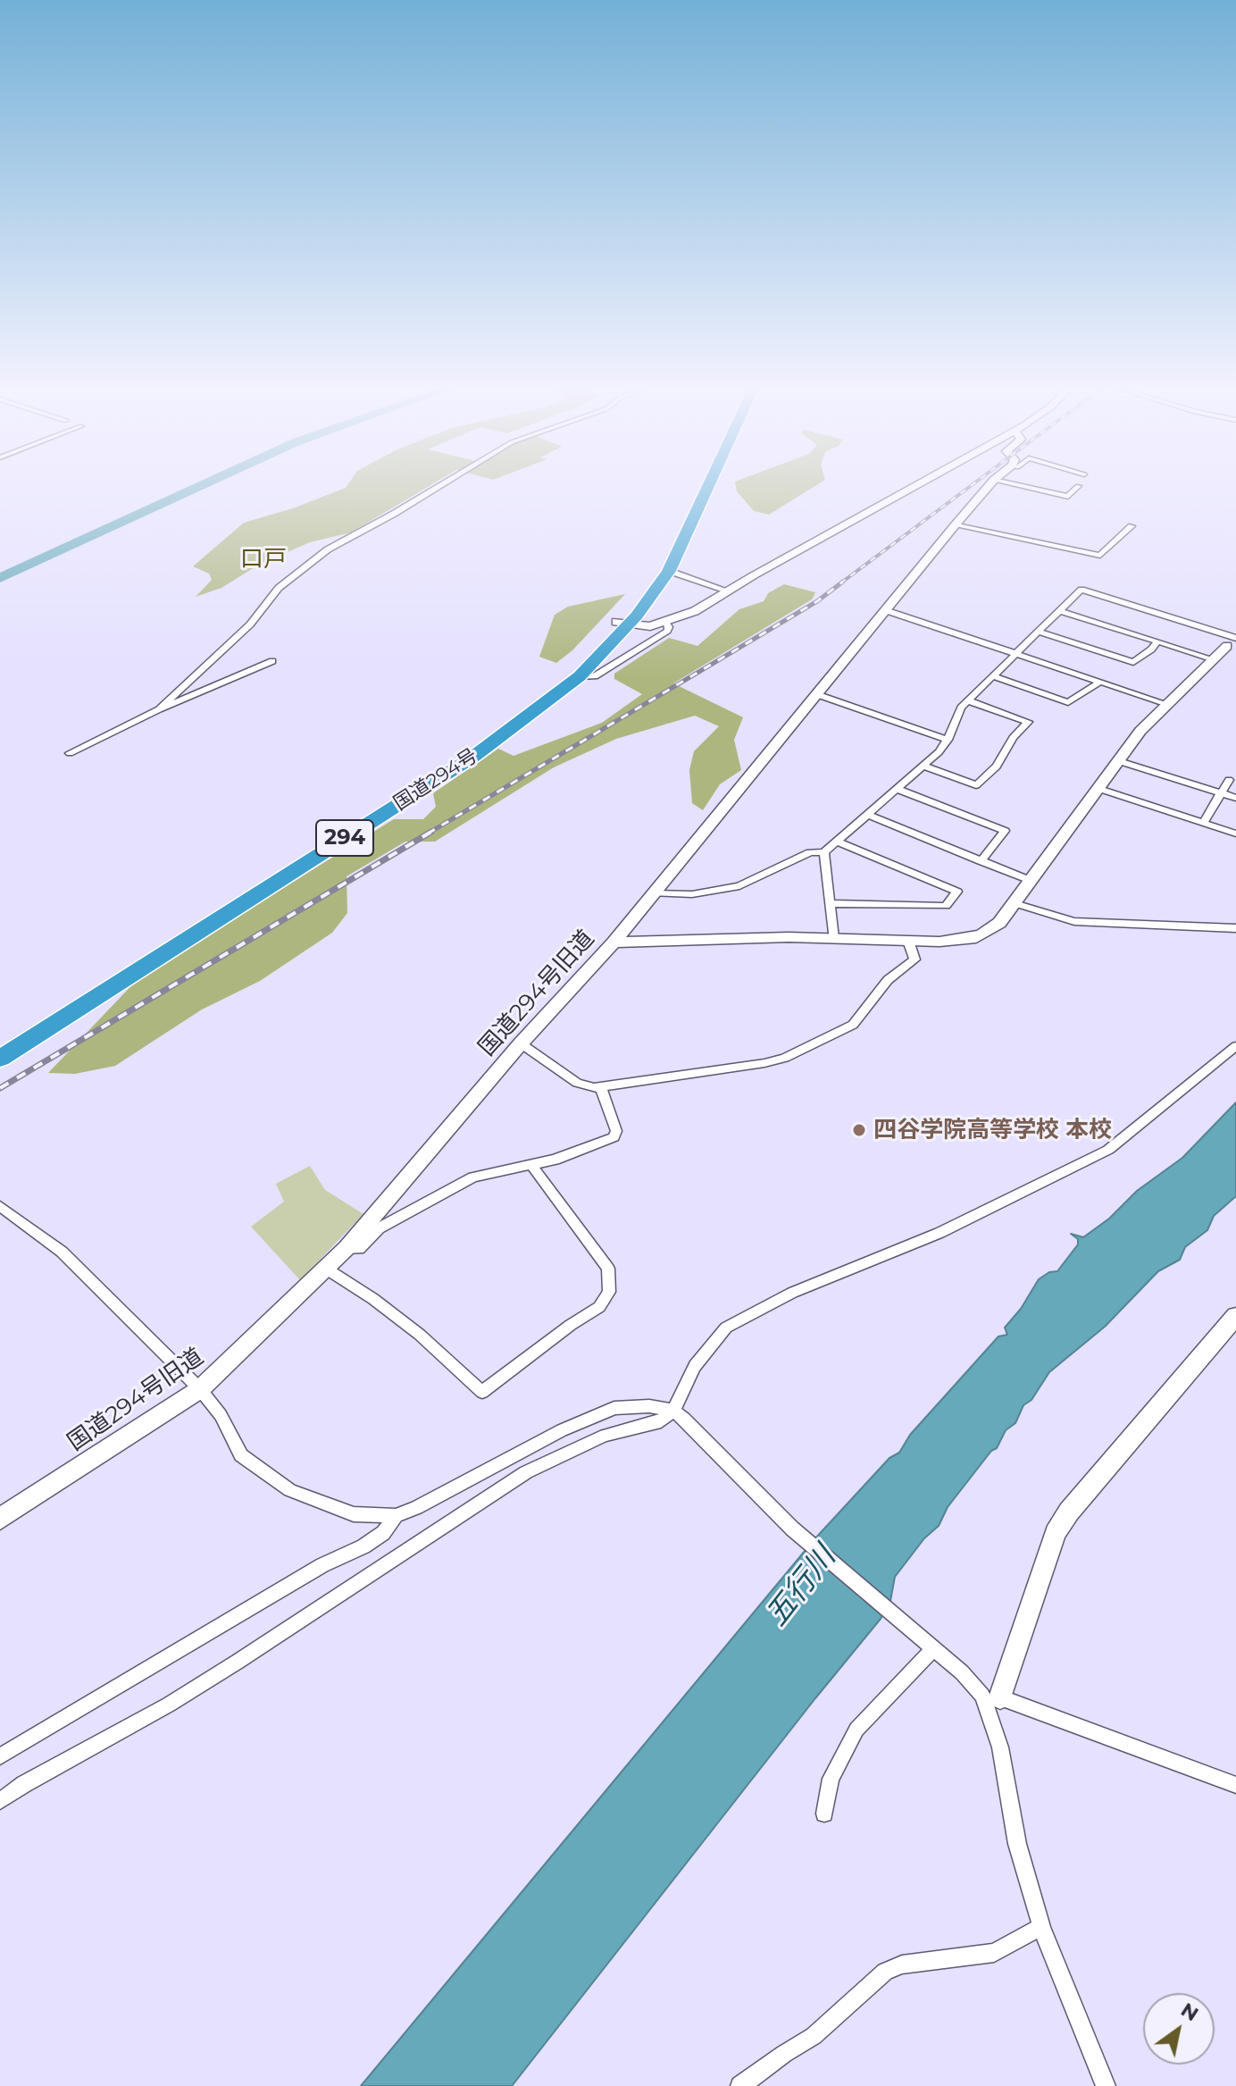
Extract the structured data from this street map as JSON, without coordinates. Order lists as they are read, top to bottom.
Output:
{
  "streets": {
    "highway": ["国道294号", "294"],
    "street": ["国道294号旧道"]
  },
  "districts": ["口戸"],
  "water": ["五行川"],
  "places": ["四谷学院高等学校 本校"],
  "north": "top right"
}
